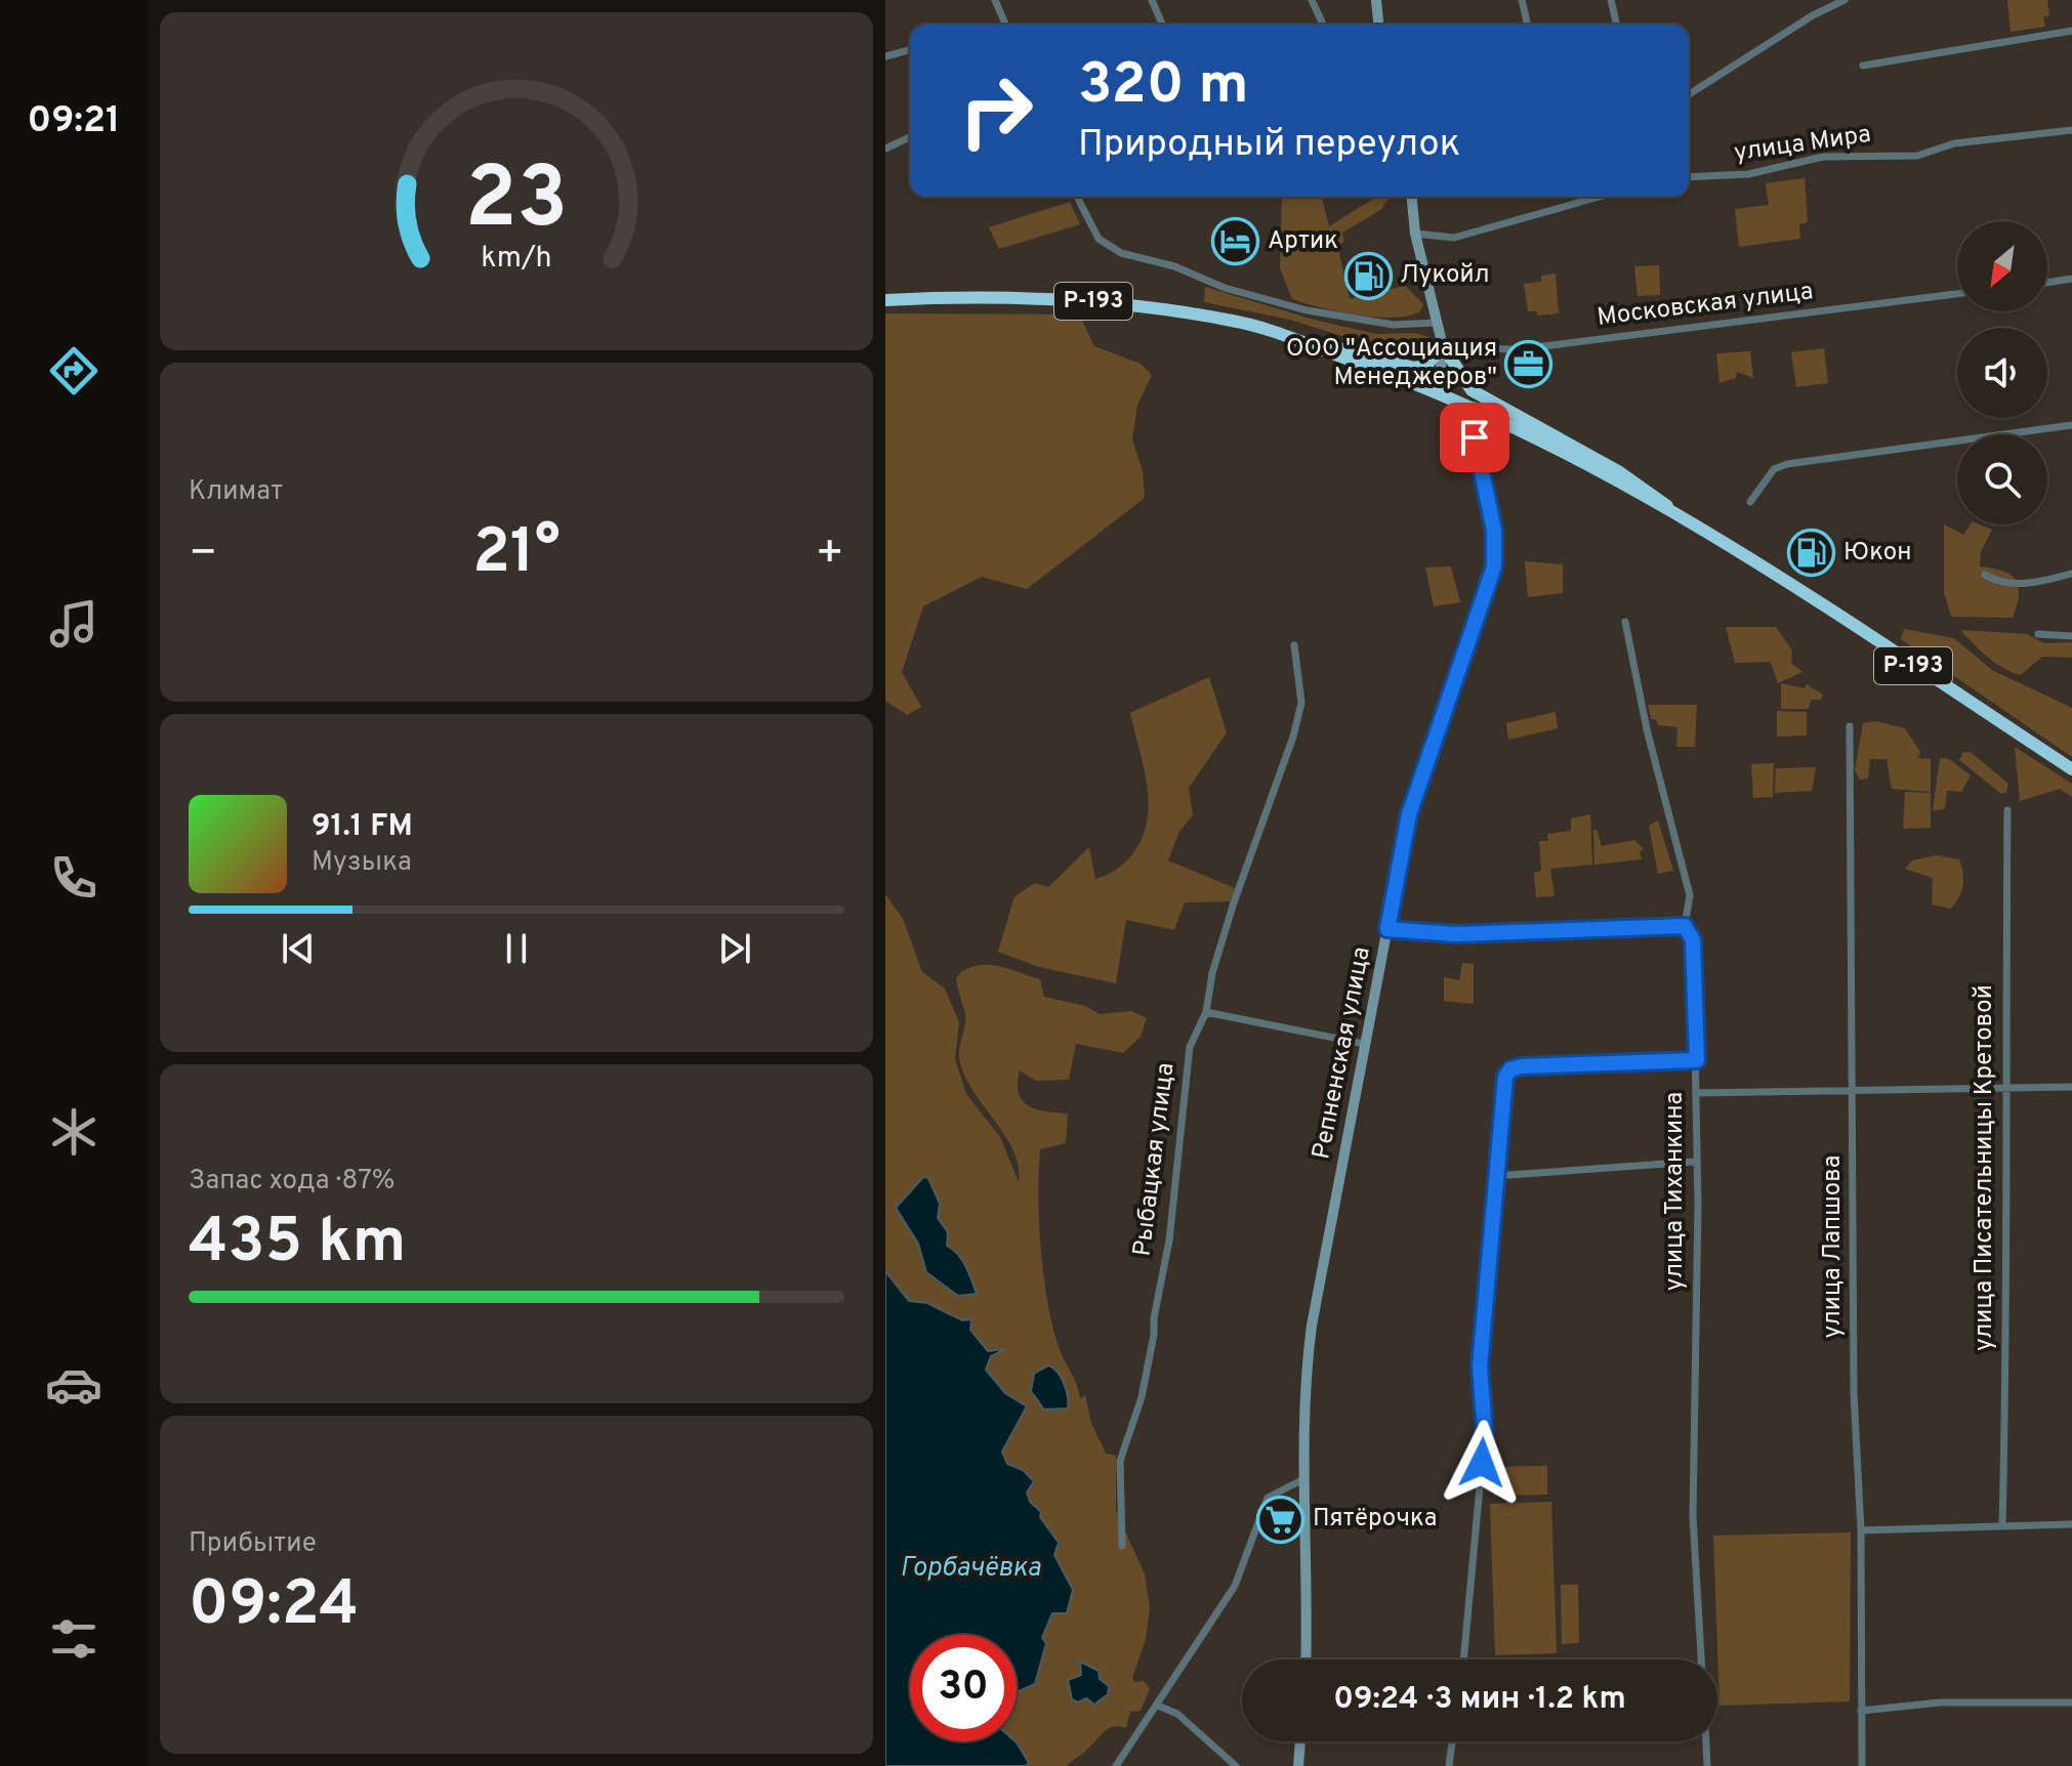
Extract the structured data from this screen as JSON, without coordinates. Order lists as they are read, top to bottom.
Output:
{
  "streets": {
    "highway": ["Р-193"],
    "street": [
      "улица Мира",
      "Московская улица",
      "Репненская улица",
      "Рыбацкая улица",
      "улица Писательницы Кретовой",
      "улица Тиханкина",
      "улица Лапшова"
    ]
  },
  "crossings": [
    ["Р-193", "Репненская улица"]
  ],
  "water": ["Горбачёвка"],
  "places": {
    "hotel": ["Артик"],
    "fuel station": ["Лукойл", "Юкон"],
    "office": ["ООО \"Ассоциация Менеджеров\""],
    "supermarket": ["Пятёрочка"]
  },
  "north": "bottom left",
  "page": {
    "tabs": "09:21",
    "turn": ["320 m", "Природный переулок"],
    "tile": [
      "Климат",
      ["Запас хода · 87%", "435 km"],
      ["Прибытие", "09:24"]
    ],
    "heat": ["−", "21°", "+"],
    "song": ["91.1 FM", "Музыка"],
    "limit": "30",
    "trip": "09:24 · 3 мин · 1.2 km",
    "gauge": ["23", "km/h"]
  }
}
